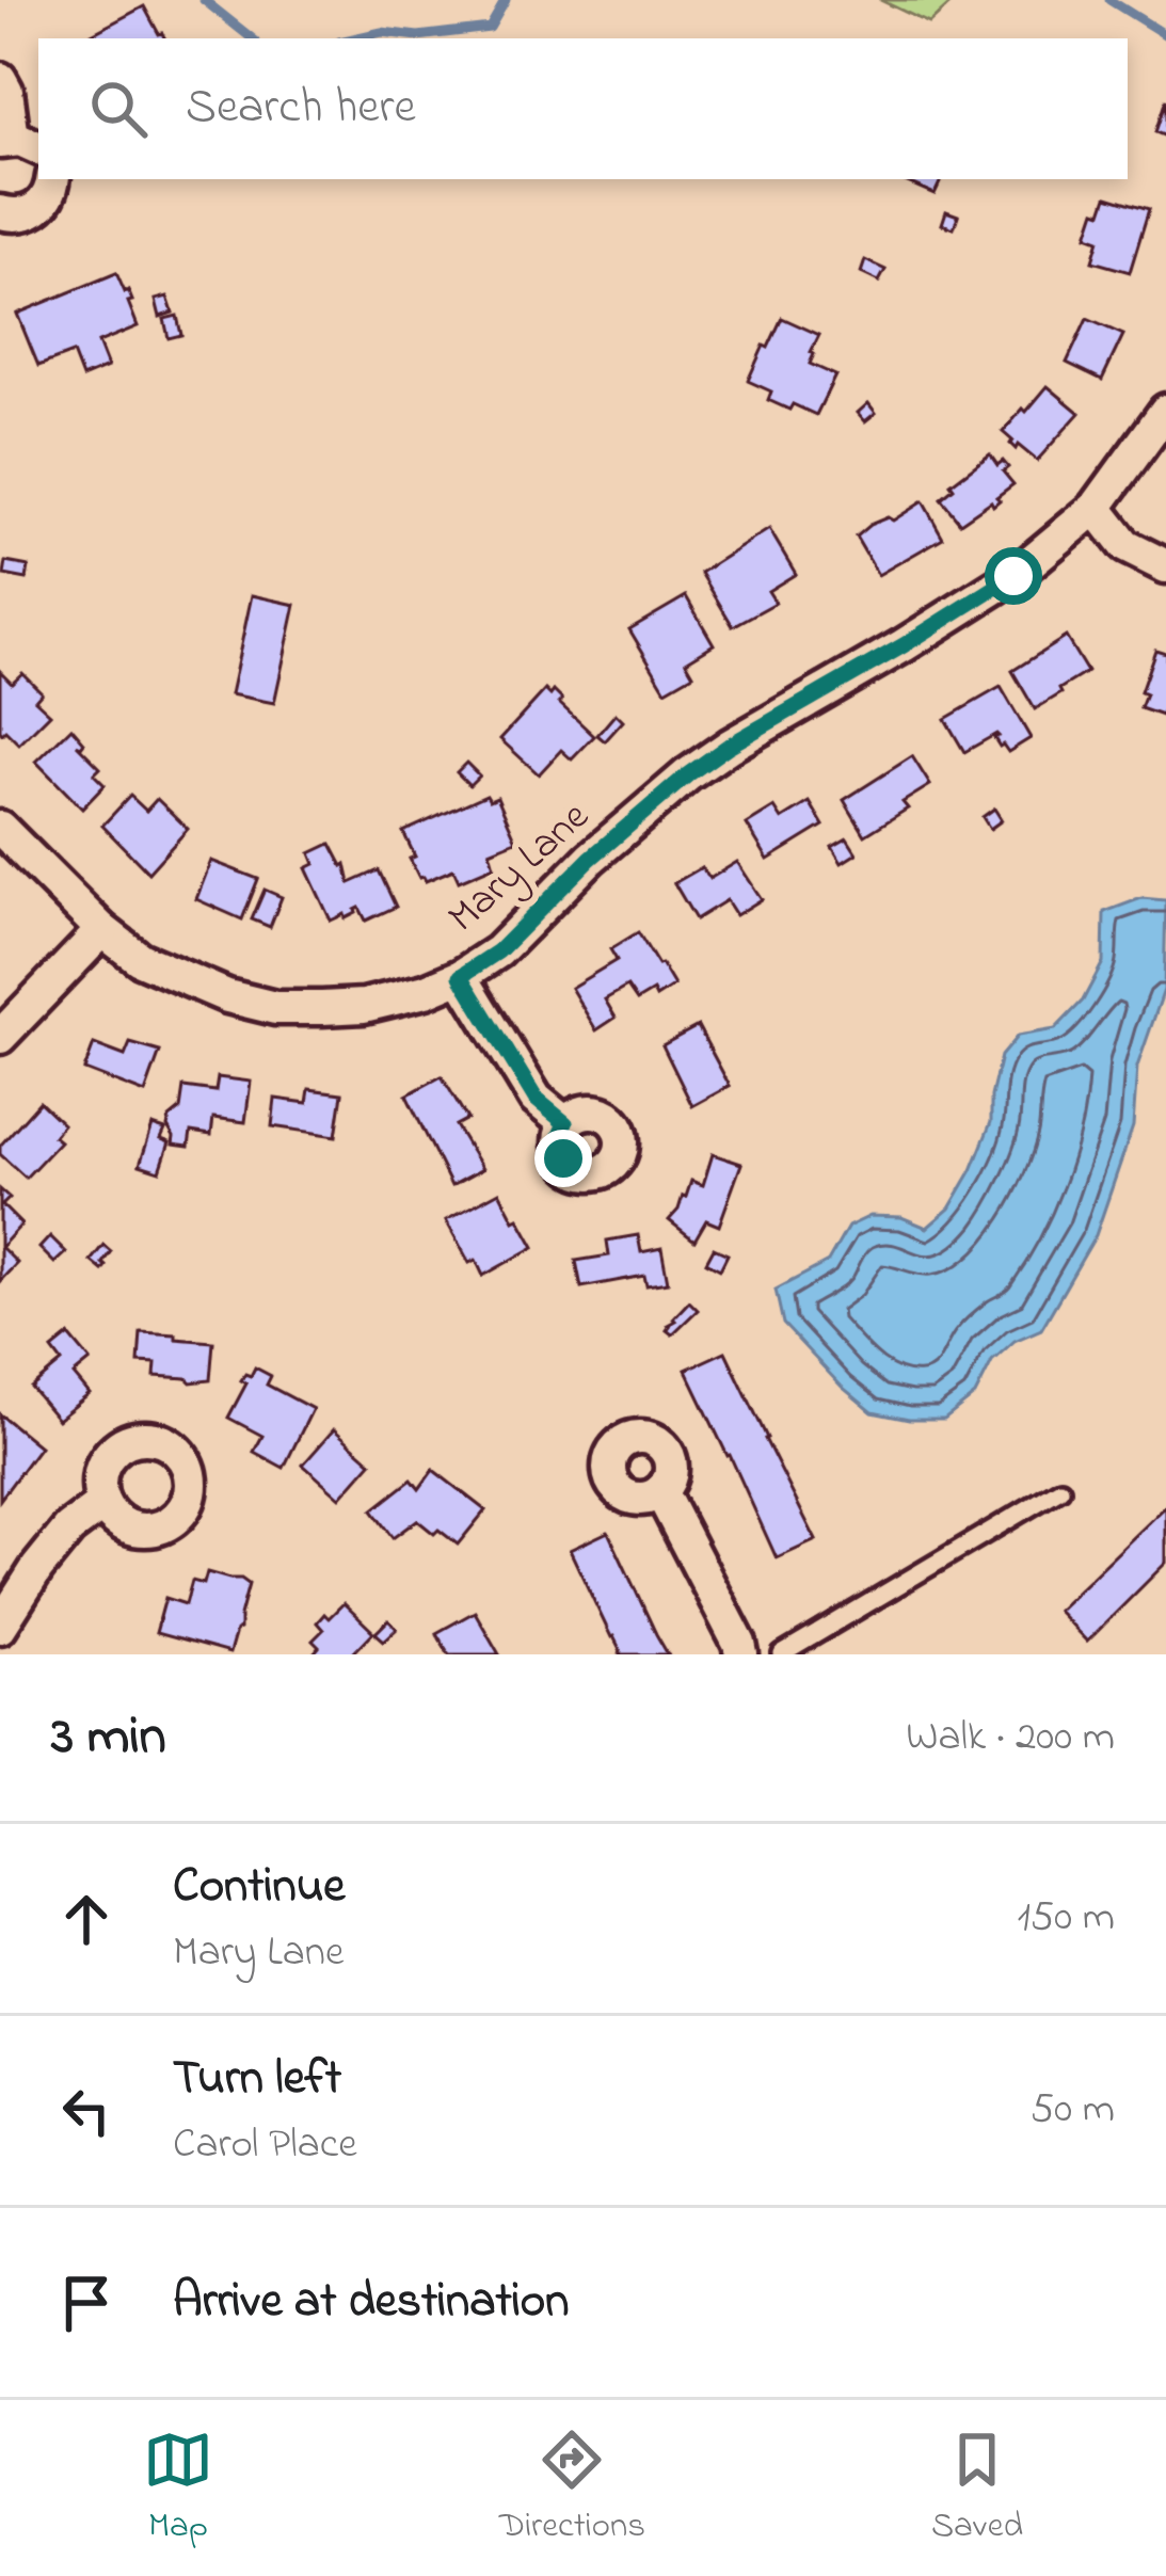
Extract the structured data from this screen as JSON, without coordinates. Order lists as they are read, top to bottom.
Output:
{
  "streets": {
    "street": ["Mary Lane"]
  },
  "page": {
    "search": "Search here",
    "heading": ["3 min", "Walk · 200 m"],
    "list": [
      ["Continue", "Mary Lane", "150 m"],
      ["Turn left", "Carol Place", "50 m"],
      "Arrive at destination"
    ],
    "nav": ["Map", "Directions", "Saved"]
  }
}
